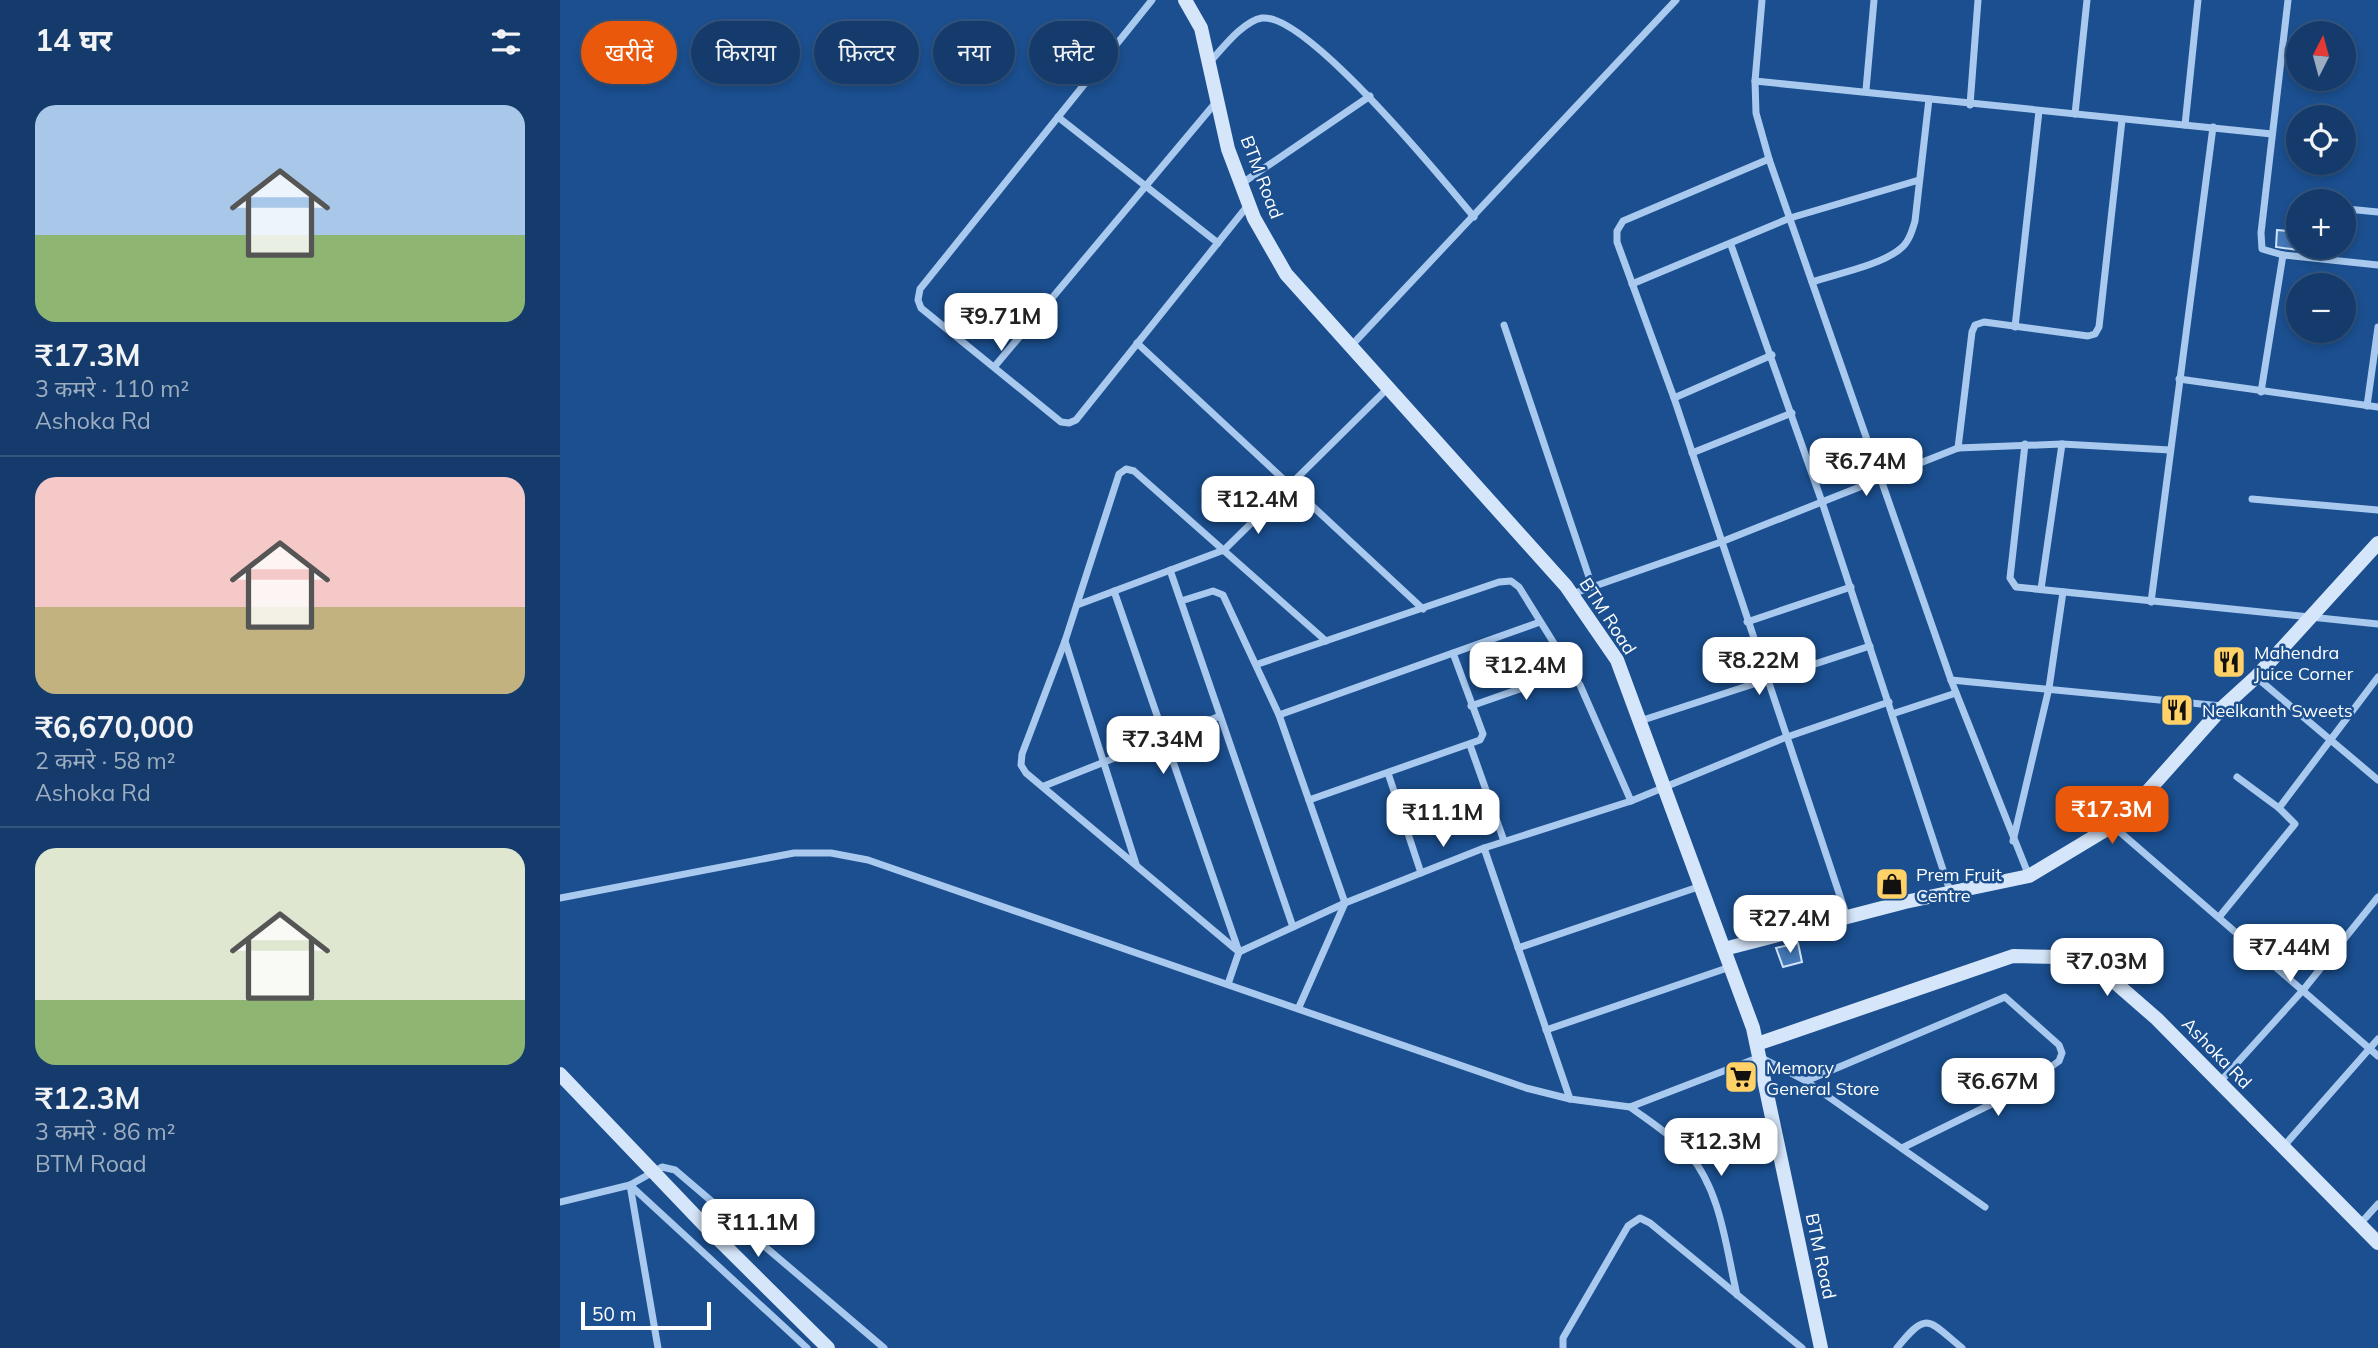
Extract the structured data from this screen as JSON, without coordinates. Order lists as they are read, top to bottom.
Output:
{
  "streets": {
    "street": ["BTM Road", "Ashoka Rd"]
  },
  "crossings": [
    ["BTM Road", "Ashoka Rd"]
  ],
  "places": {
    "restaurant": ["Mahendra Juice Corner", "Neelkanth Sweets"],
    "shop": ["Prem Fruit Centre"],
    "supermarket": ["Memory General Store"]
  },
  "scale_bar": "50 m",
  "north": "top",
  "page": {
    "heading": "14 घर",
    "map_buttons": ["+", "−"],
    "chip": [
      "खरीदें",
      "किराया",
      "फ़िल्टर",
      "नया",
      "फ़्लैट"
    ],
    "list": [
      {
        "name": "₹17.3M",
        "note": "3 कमरे · 110 m² · Ashoka Rd"
      },
      {
        "name": "₹6,670,000",
        "note": "2 कमरे · 58 m² · Ashoka Rd"
      },
      {
        "name": "₹12.3M",
        "note": "3 कमरे · 86 m² · BTM Road"
      }
    ],
    "price": [
      "₹9.71M",
      "₹6.74M",
      "₹12.4M",
      "₹8.22M",
      "₹12.4M",
      "₹7.34M",
      "₹17.3M",
      "₹11.1M",
      "₹27.4M",
      "₹7.44M",
      "₹7.03M",
      "₹6.67M",
      "₹12.3M",
      "₹11.1M"
    ],
    "scale": "50 m"
  }
}
